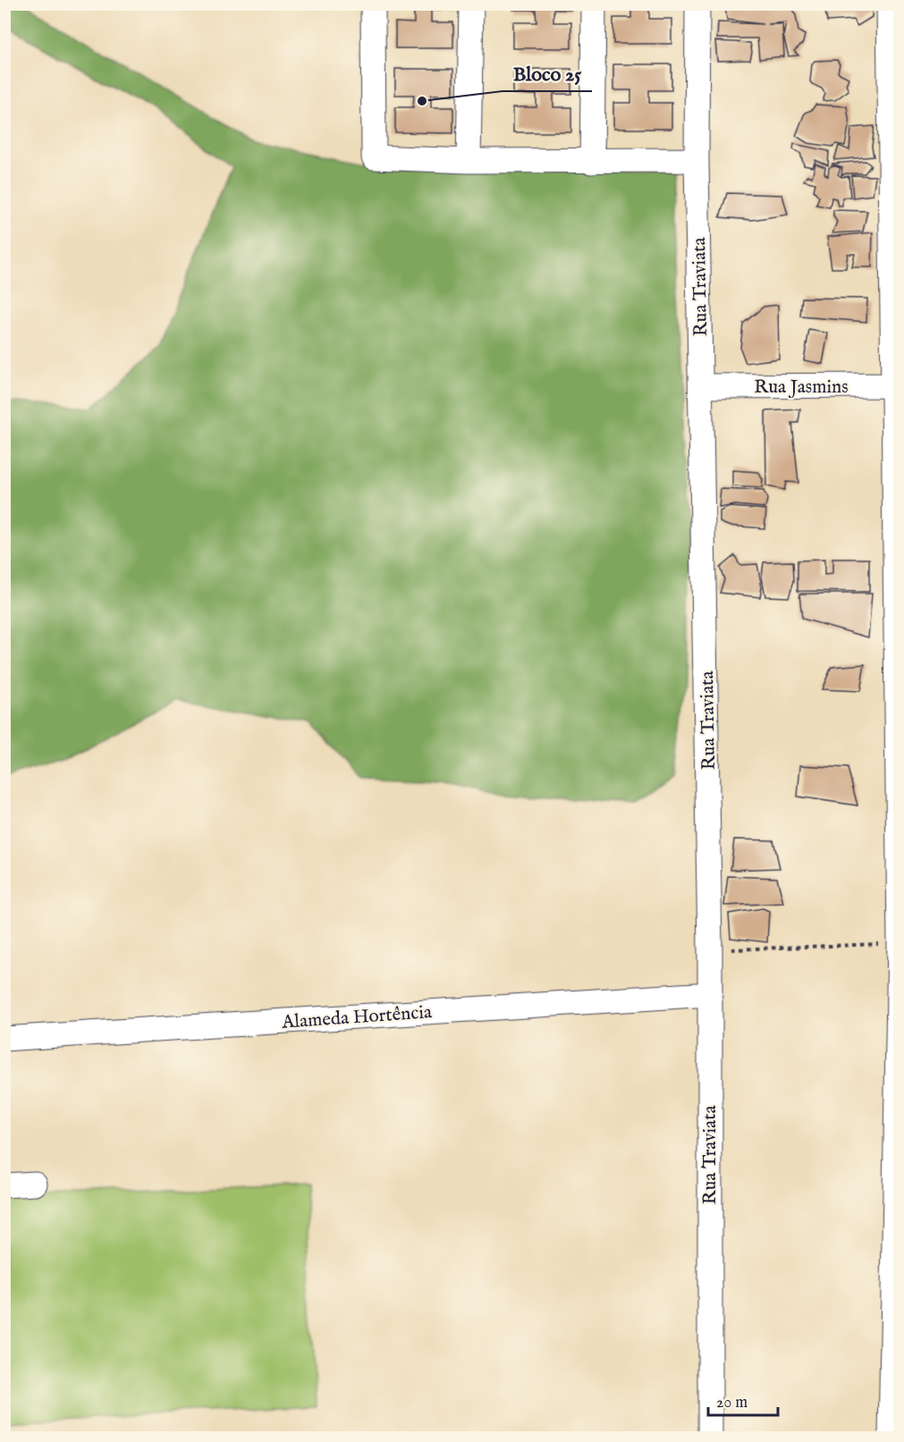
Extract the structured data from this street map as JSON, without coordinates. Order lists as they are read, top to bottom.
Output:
{
  "streets": {
    "street": ["Rua Traviata", "Rua Jasmins", "Alameda Hortência"]
  },
  "crossings": [
    ["Rua Traviata", "Rua Jasmins"],
    ["Rua Traviata", "Alameda Hortência"]
  ],
  "places": ["Bloco 25"],
  "scale_bar": "20 m"
}
